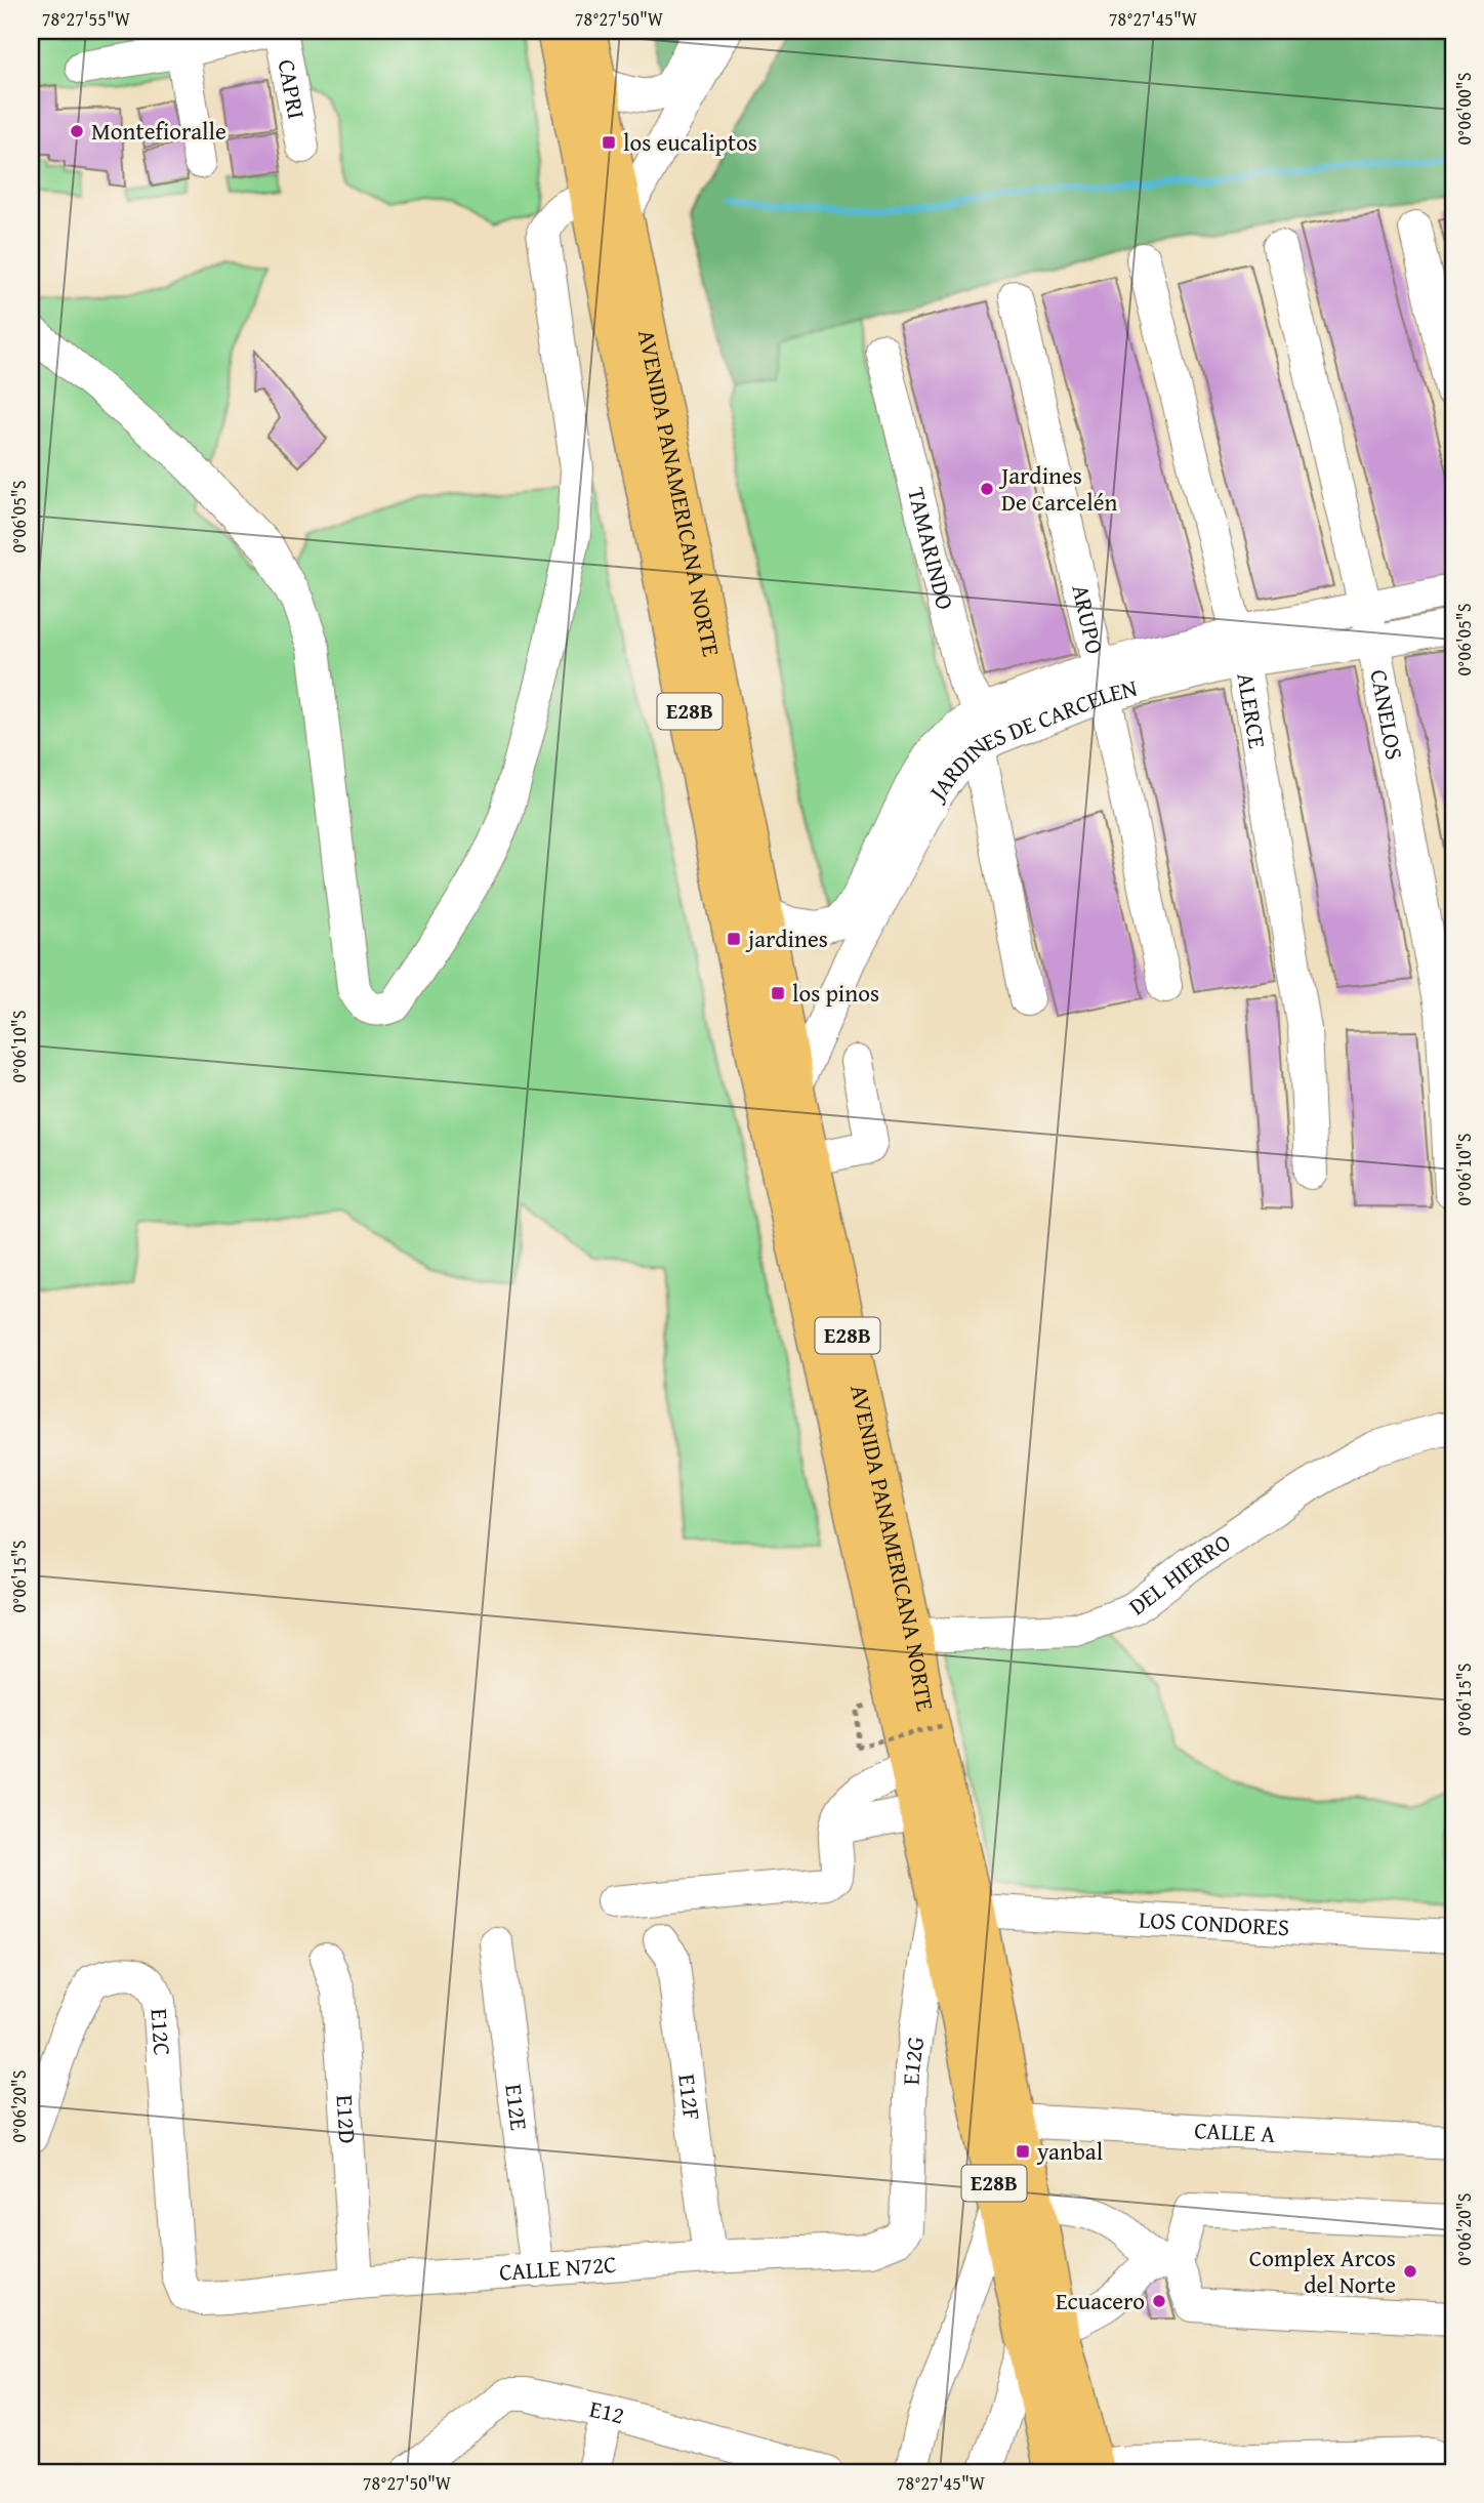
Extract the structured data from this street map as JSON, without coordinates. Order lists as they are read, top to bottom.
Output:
{
  "streets": {
    "main road": ["AVENIDA PANAMERICANA NORTE", "E28B"],
    "street": [
      "CAPRI",
      "TAMARINDO",
      "ARUPO",
      "ALERCE",
      "CANELOS",
      "JARDINES DE CARCELEN",
      "DEL HIERRO",
      "LOS CONDORES",
      "E12C",
      "E12G",
      "E12F",
      "E12E",
      "E12D",
      "CALLE A",
      "CALLE N72C",
      "E12"
    ]
  },
  "crossings": [
    ["AVENIDA PANAMERICANA NORTE", "JARDINES DE CARCELEN"],
    ["AVENIDA PANAMERICANA NORTE", "DEL HIERRO"],
    ["AVENIDA PANAMERICANA NORTE", "LOS CONDORES"],
    ["AVENIDA PANAMERICANA NORTE", "E12G"],
    ["AVENIDA PANAMERICANA NORTE", "CALLE A"],
    ["TAMARINDO", "JARDINES DE CARCELEN"],
    ["ARUPO", "JARDINES DE CARCELEN"],
    ["ALERCE", "JARDINES DE CARCELEN"],
    ["CANELOS", "JARDINES DE CARCELEN"],
    ["E12C", "CALLE N72C"],
    ["E12G", "CALLE N72C"],
    ["E12F", "CALLE N72C"],
    ["E12E", "CALLE N72C"],
    ["E12D", "CALLE N72C"]
  ],
  "places": {
    "other": [
      "Montefioralle",
      "Jardines De Carcelén",
      "Complex Arcos del Norte",
      "Ecuacero"
    ],
    "transit": [
      "los eucaliptos",
      "jardines",
      "los pinos",
      "yanbal"
    ]
  },
  "coordinates": [
    "78°27'55\"W",
    "78°27'50\"W",
    "78°27'45\"W",
    "0°06'00\"S",
    "0°06'05\"S",
    "0°06'10\"S",
    "0°06'15\"S",
    "0°06'20\"S"
  ]
}
